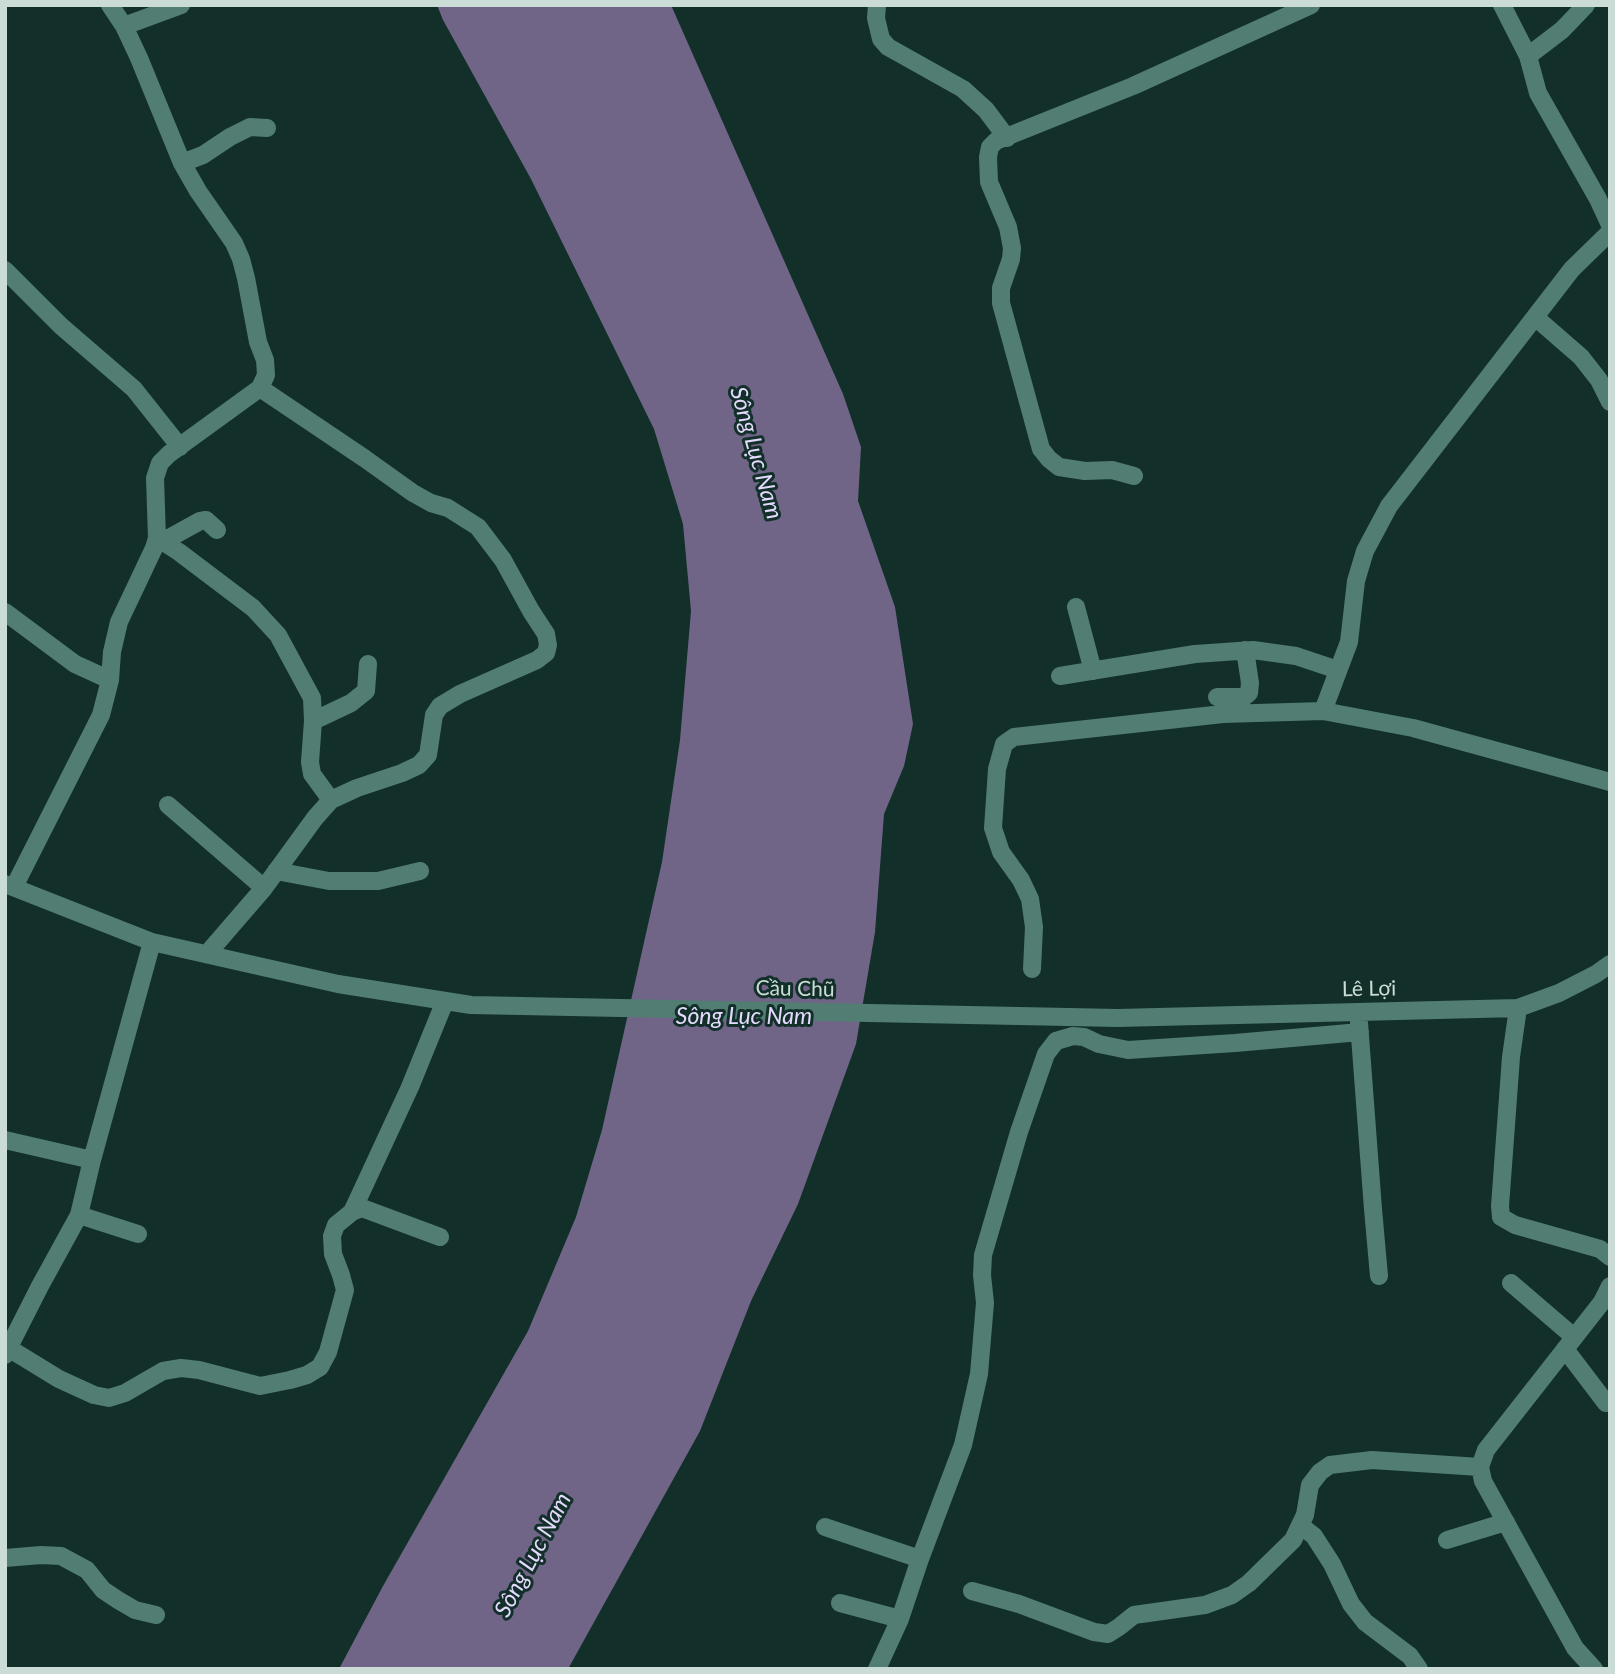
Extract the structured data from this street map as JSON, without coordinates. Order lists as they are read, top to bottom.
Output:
{
  "streets": {
    "street": ["Cầu Chũ", "Lê Lợi"]
  },
  "crossings": [
    ["Cầu Chũ", "Lê Lợi"]
  ],
  "water": ["Sông Lục Nam"]
}
